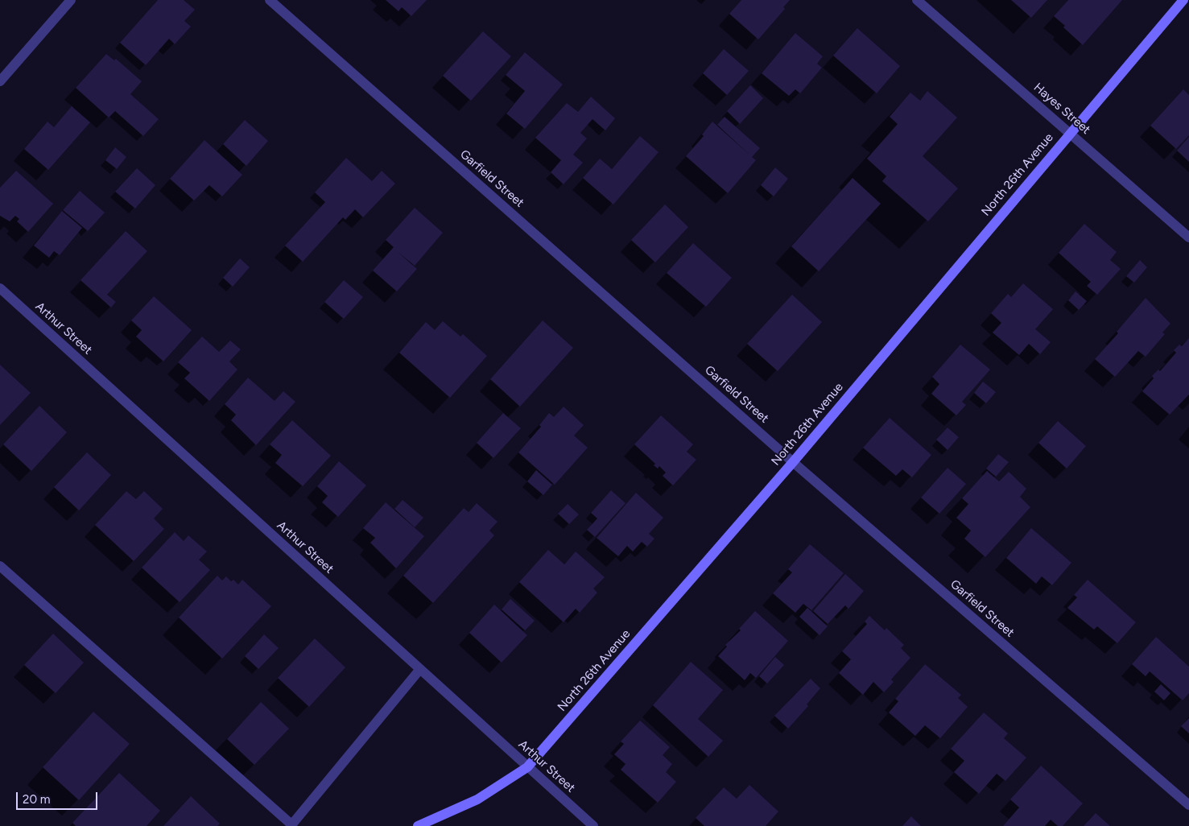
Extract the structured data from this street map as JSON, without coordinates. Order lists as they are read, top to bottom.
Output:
{
  "streets": {
    "street": [
      "Hayes Street",
      "North 26th Avenue",
      "Garfield Street",
      "Arthur Street"
    ]
  },
  "crossings": [
    ["Hayes Street", "North 26th Avenue"],
    ["North 26th Avenue", "Garfield Street"],
    ["North 26th Avenue", "Arthur Street"]
  ],
  "scale_bar": "20 m"
}
